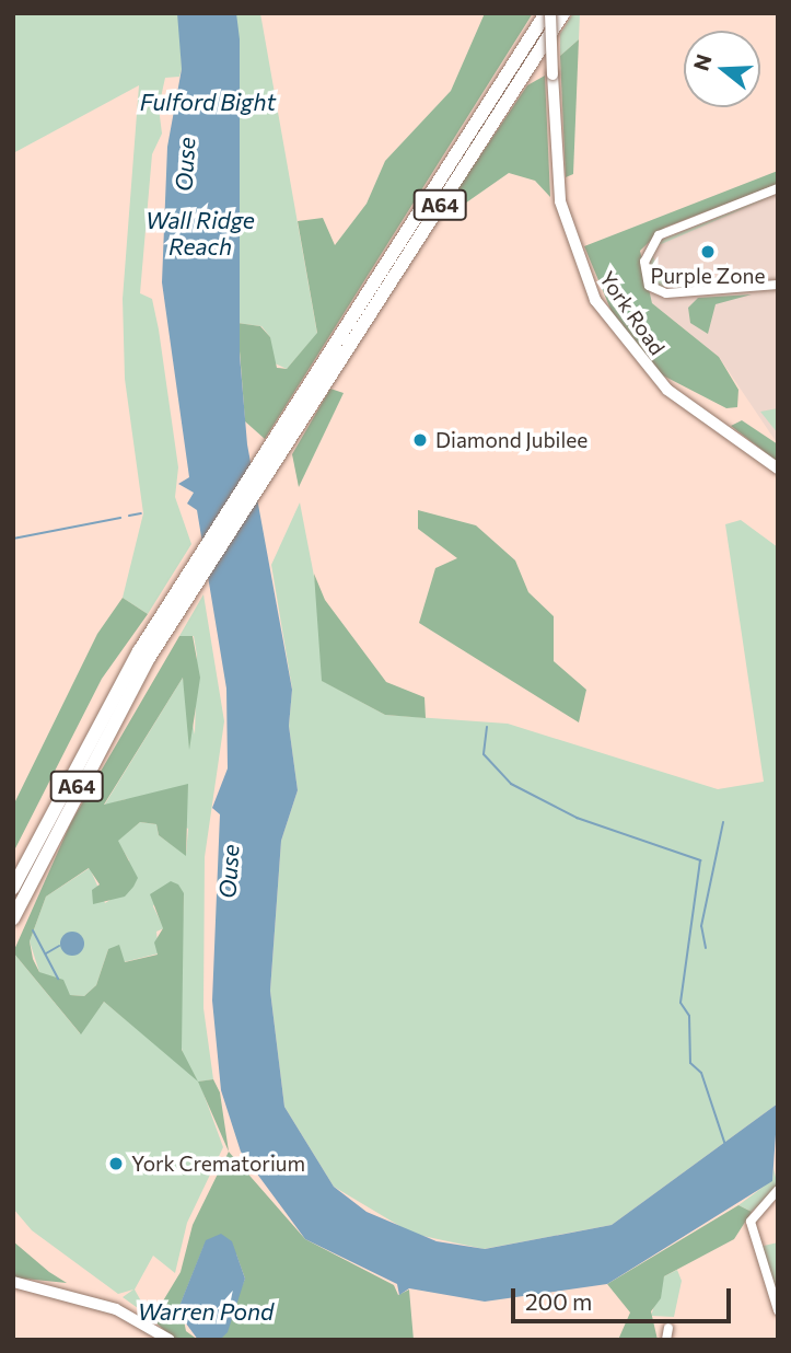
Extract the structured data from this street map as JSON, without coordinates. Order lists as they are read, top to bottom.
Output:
{
  "streets": {
    "highway": ["A64"],
    "main road": ["York Road"]
  },
  "crossings": [
    ["A64", "York Road"]
  ],
  "water": [
    "Fulford Bight",
    "Ouse",
    "Wall Ridge Reach",
    "Warren Pond"
  ],
  "places": ["Purple Zone", "Diamond Jubilee", "York Crematorium"],
  "scale_bar": "200 m",
  "north": "left"
}
